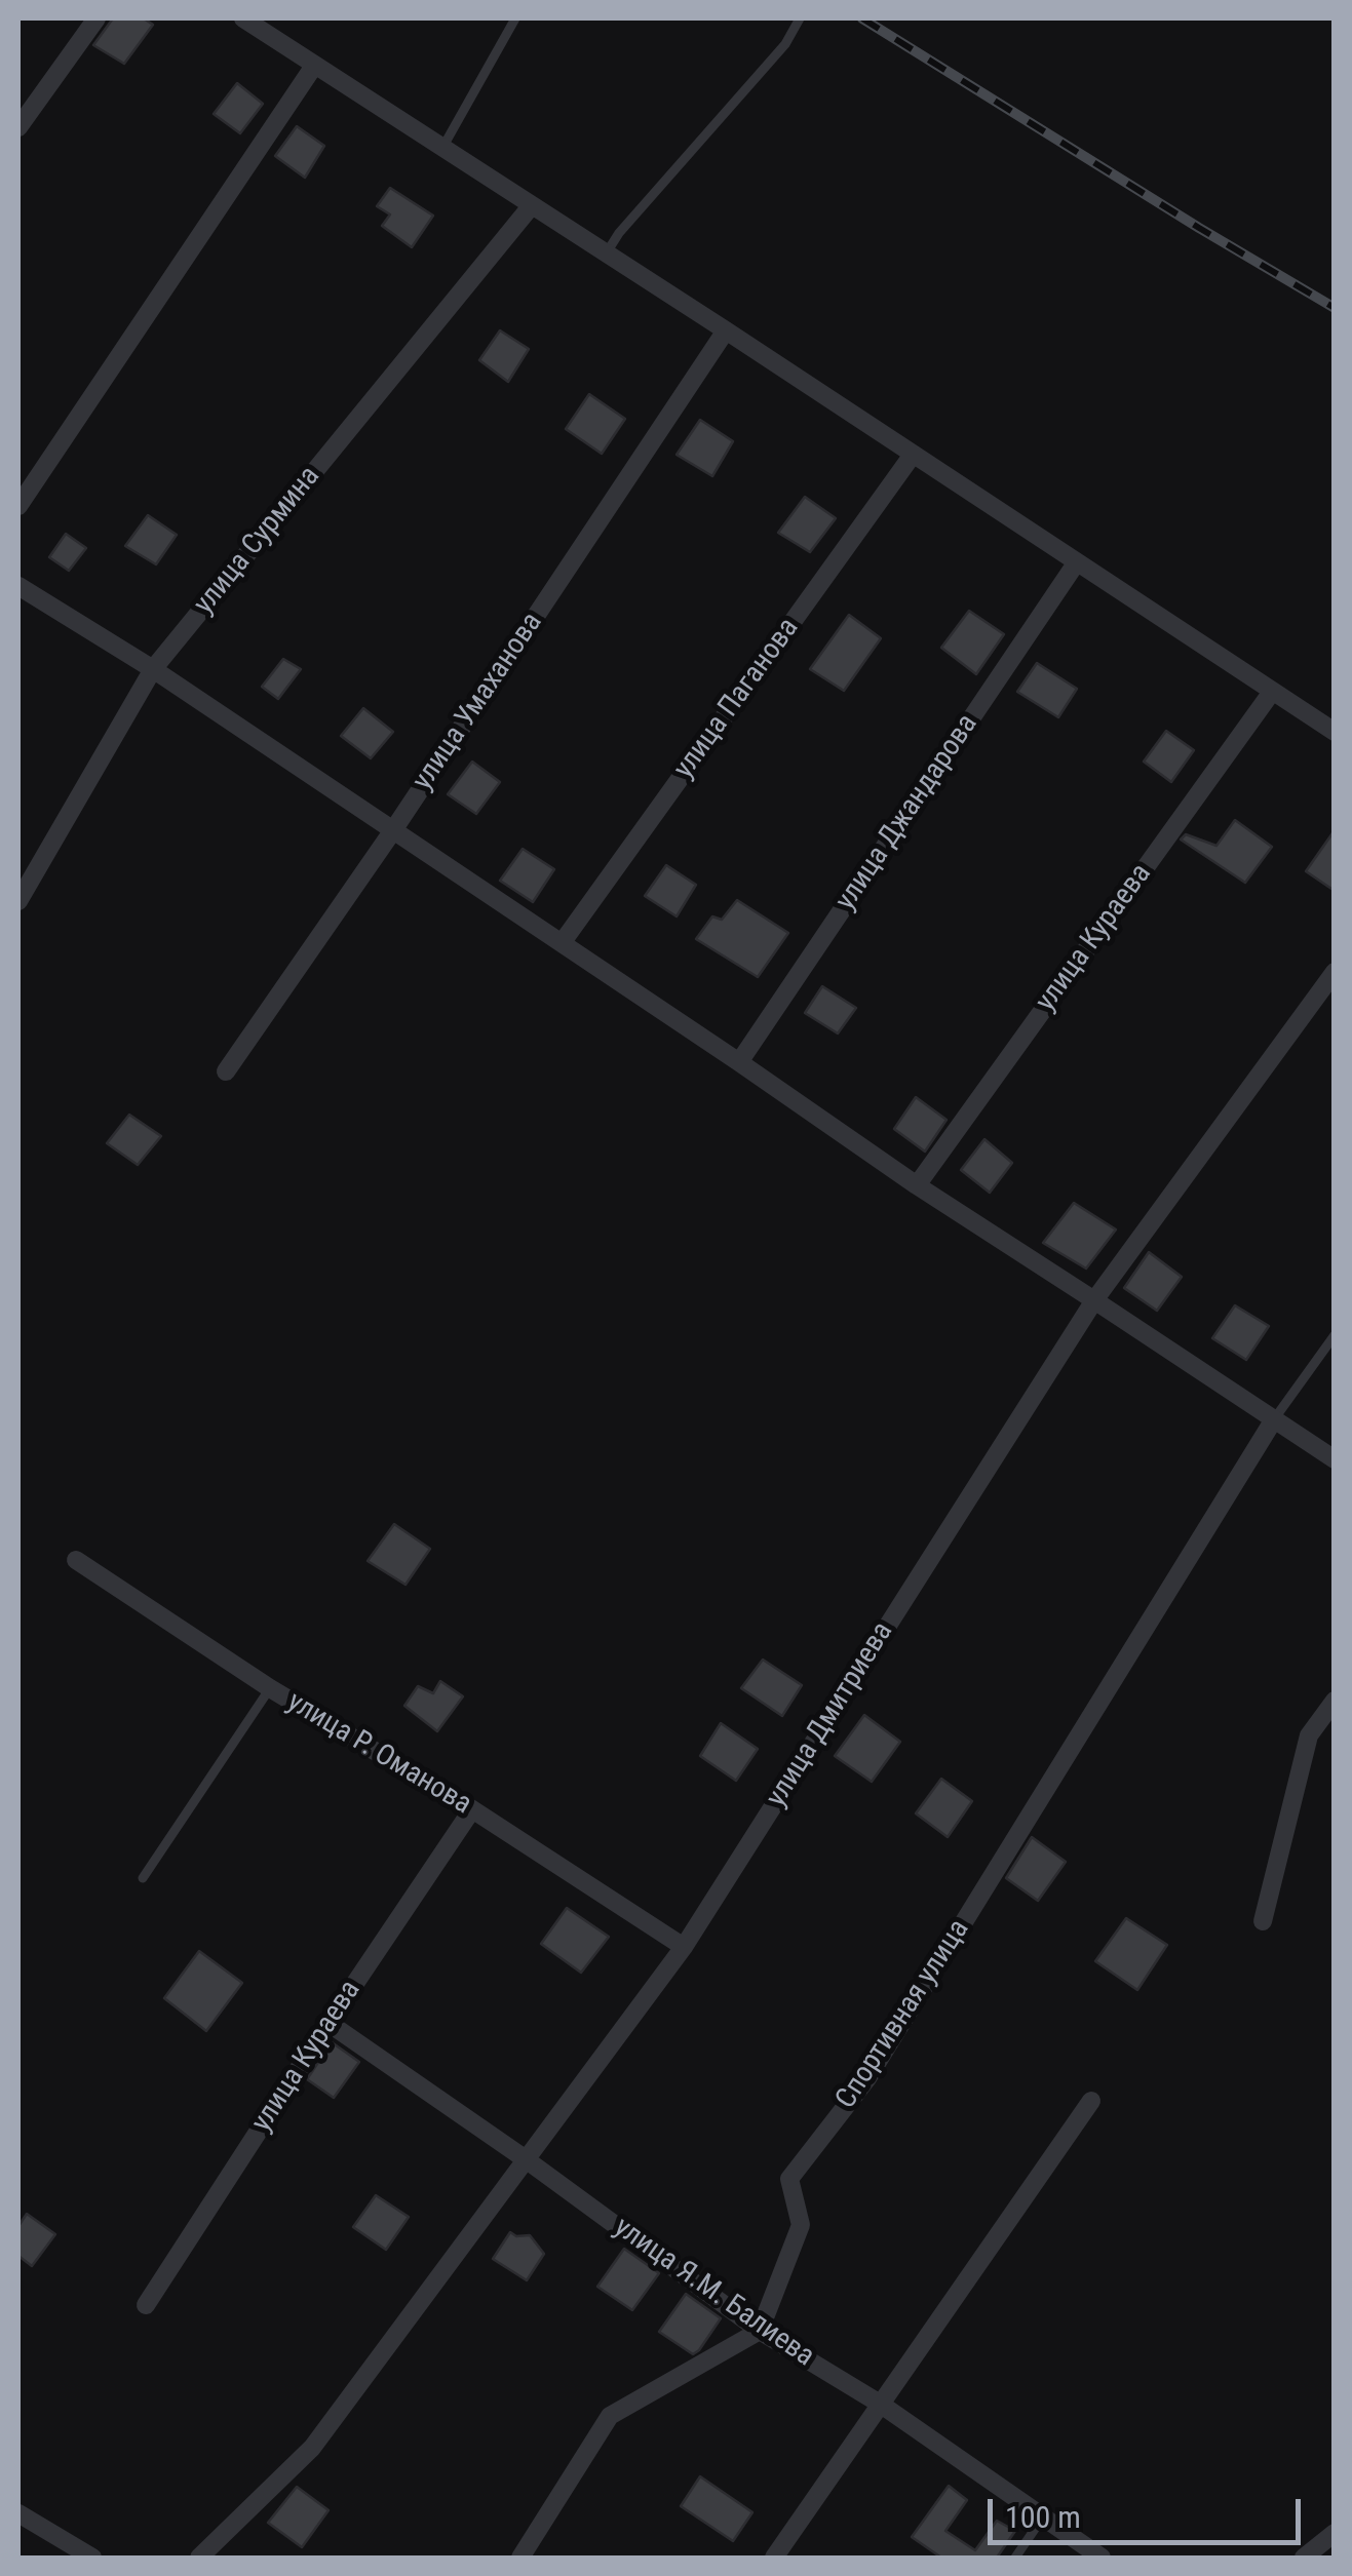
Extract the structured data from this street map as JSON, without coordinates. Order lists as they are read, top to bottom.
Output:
{
  "streets": {
    "street": [
      "улица Сурмина",
      "улица Паганова",
      "улица Умаханова",
      "улица Джандарова",
      "улица Кураева",
      "улица Дмитриева",
      "улица Р. Оманова",
      "Спортивная улица",
      "улица Я.М. Балиева"
    ]
  },
  "crossings": [
    ["улица Кураева", "улица Р. Оманова"],
    ["улица Кураева", "улица Я.М. Балиева"],
    ["улица Дмитриева", "улица Р. Оманова"],
    ["улица Дмитриева", "улица Я.М. Балиева"],
    ["Спортивная улица", "улица Я.М. Балиева"]
  ],
  "scale_bar": "100 m"
}
